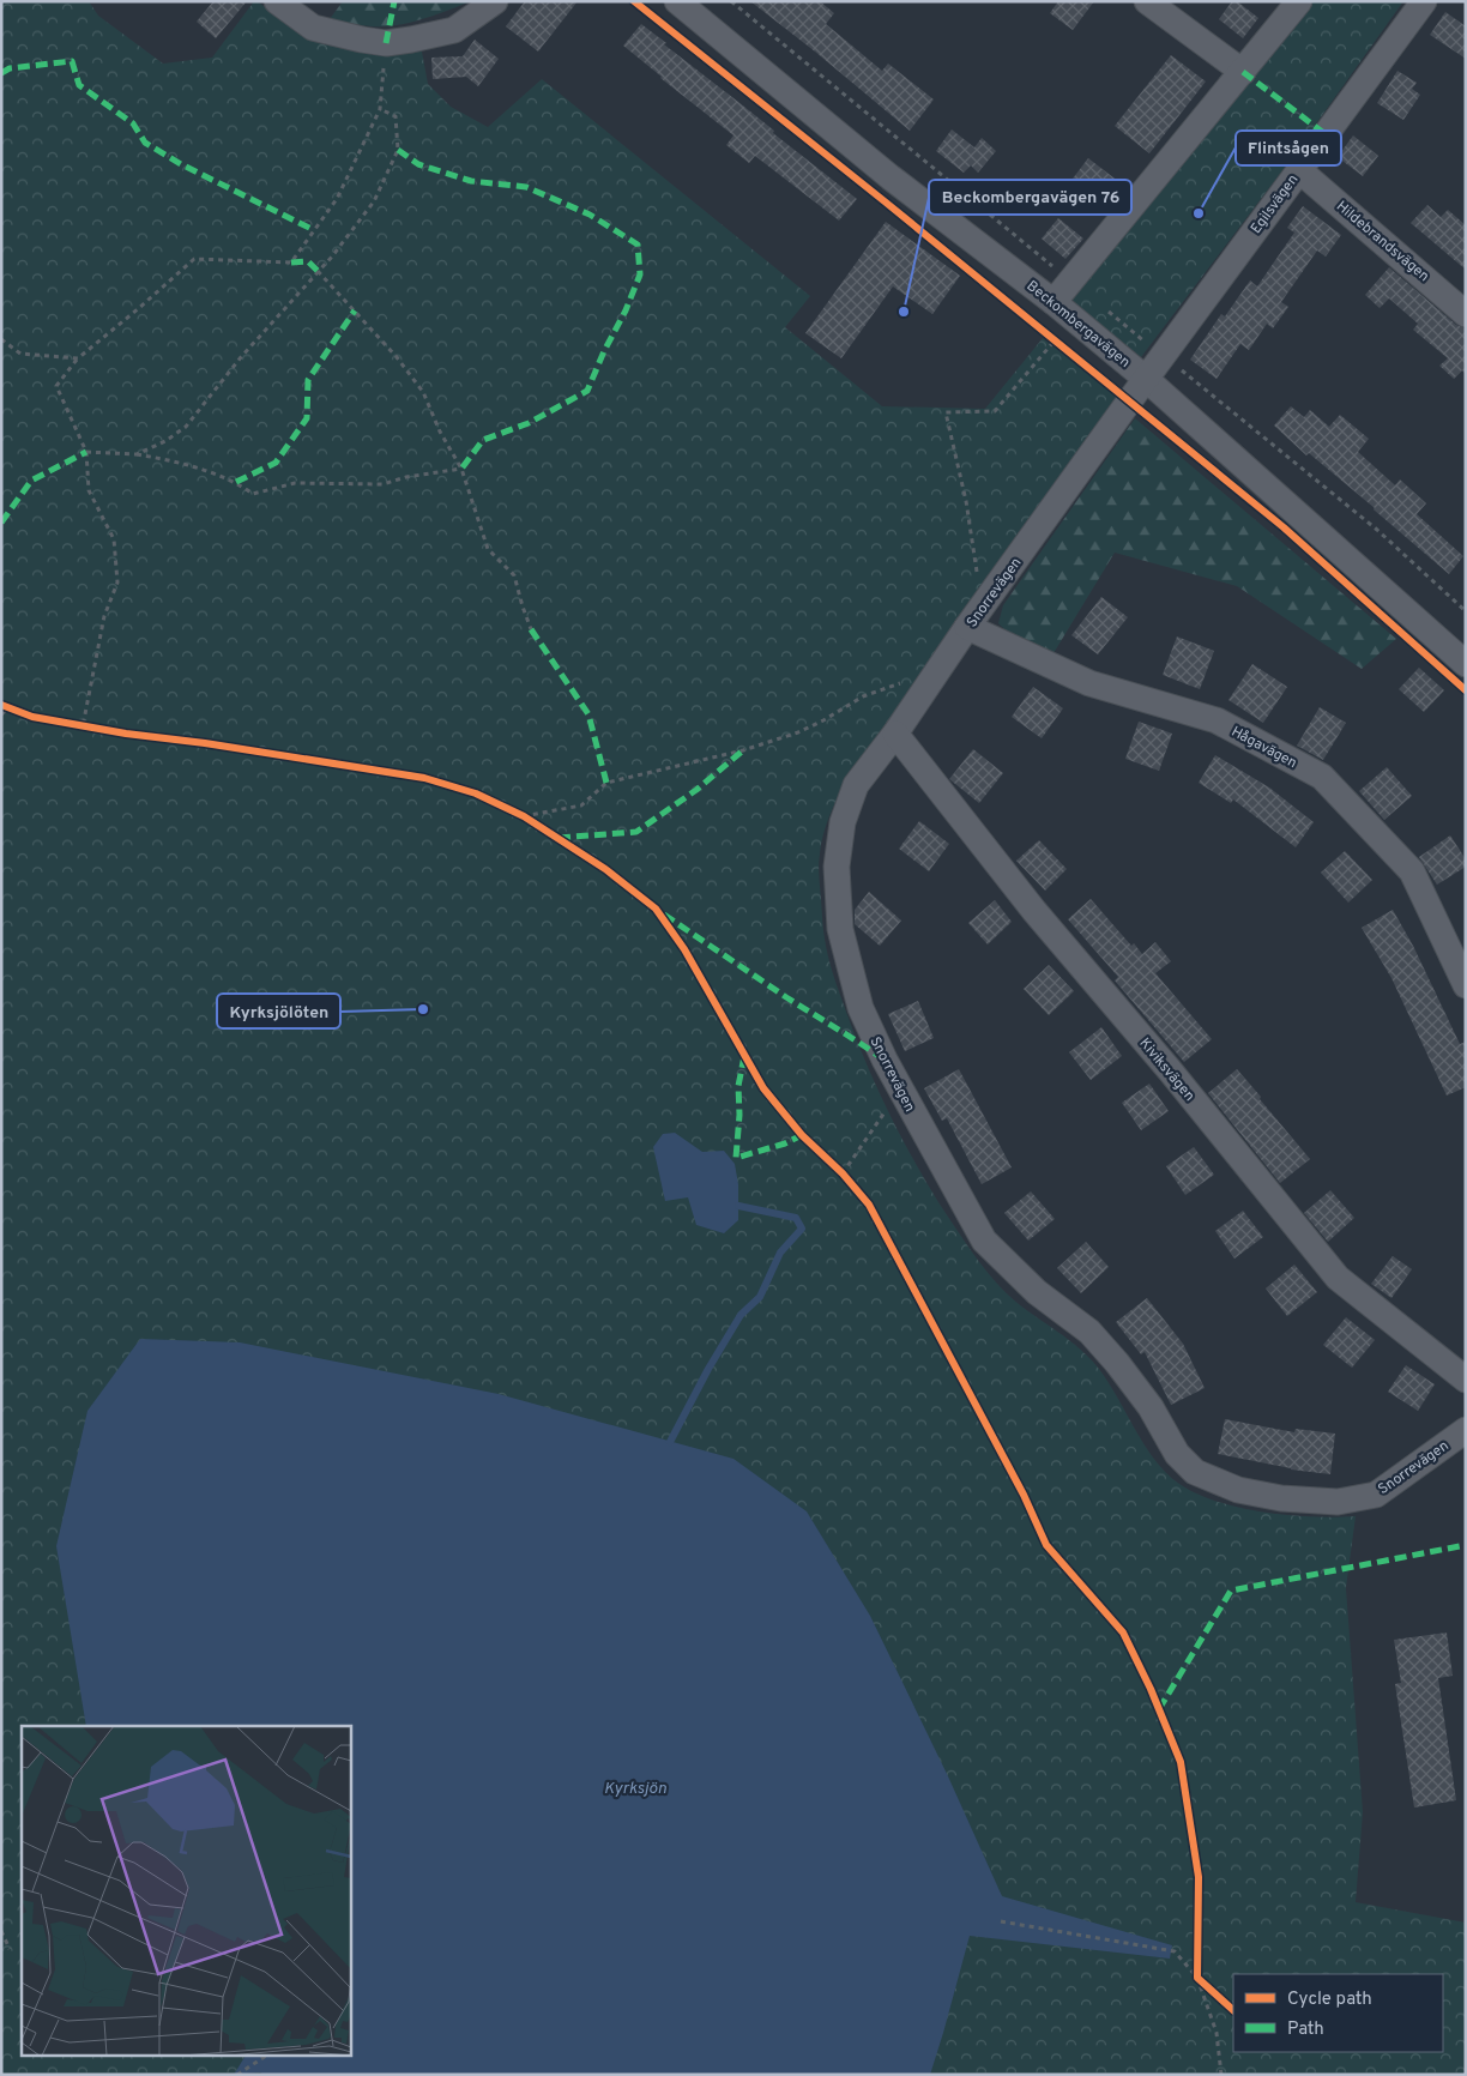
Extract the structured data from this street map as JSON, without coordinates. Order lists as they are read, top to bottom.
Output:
{
  "streets": {
    "street": [
      "Egilsvägen",
      "Hildebrandsvägen",
      "Beckombergavägen",
      "Snorrevägen",
      "Hågavägen",
      "Kiviksvägen"
    ]
  },
  "crossings": [
    ["Egilsvägen", "Hildebrandsvägen"],
    ["Egilsvägen", "Beckombergavägen"],
    ["Egilsvägen", "Snorrevägen"],
    ["Beckombergavägen", "Snorrevägen"],
    ["Snorrevägen", "Hågavägen"],
    ["Snorrevägen", "Kiviksvägen"]
  ],
  "water": ["Kyrksjön"],
  "places": ["Flintsågen", "Beckombergavägen 76", "Kyrksjölöten"],
  "legend": ["Cycle path", "Path"]
}
